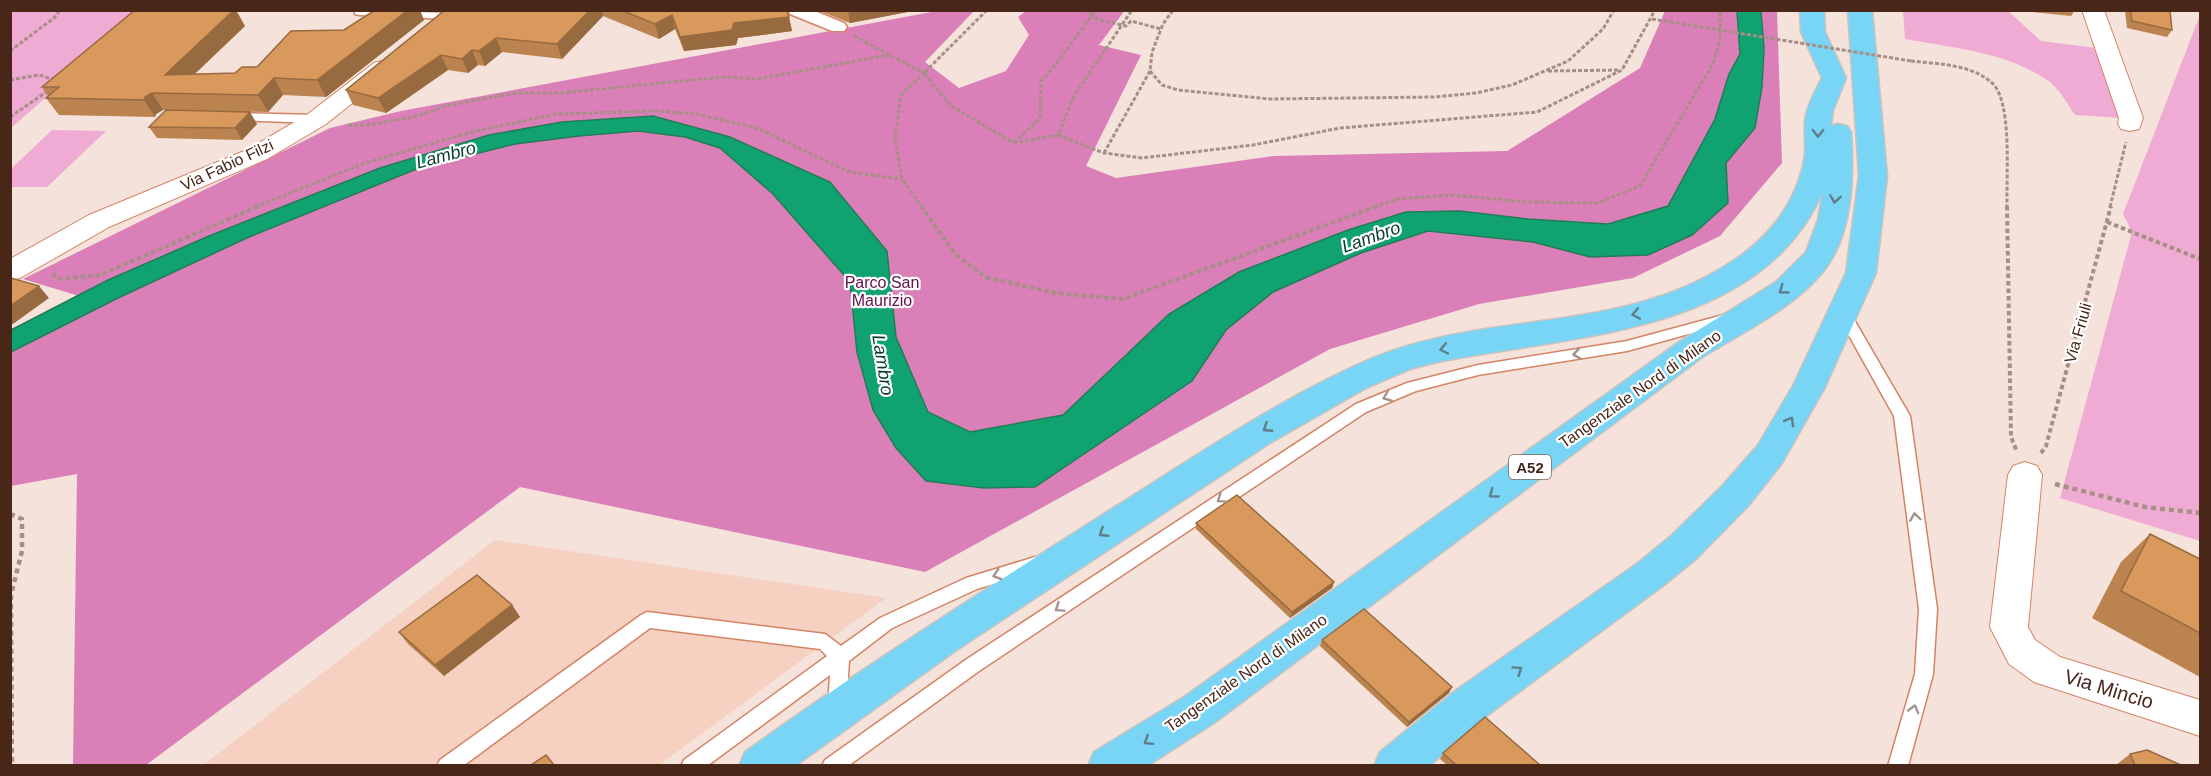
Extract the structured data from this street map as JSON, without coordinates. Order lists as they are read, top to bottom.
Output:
{
  "streets": {
    "highway": ["Tangenziale Nord di Milano", "A52"],
    "street": ["Via Fabio Filzi", "Via Mincio"],
    "path": ["Via Friuli"]
  },
  "crossings": [
    ["Via Friuli", "Via Mincio"]
  ],
  "water": ["Lambro"],
  "parks": ["Parco San Maurizio"]
}
